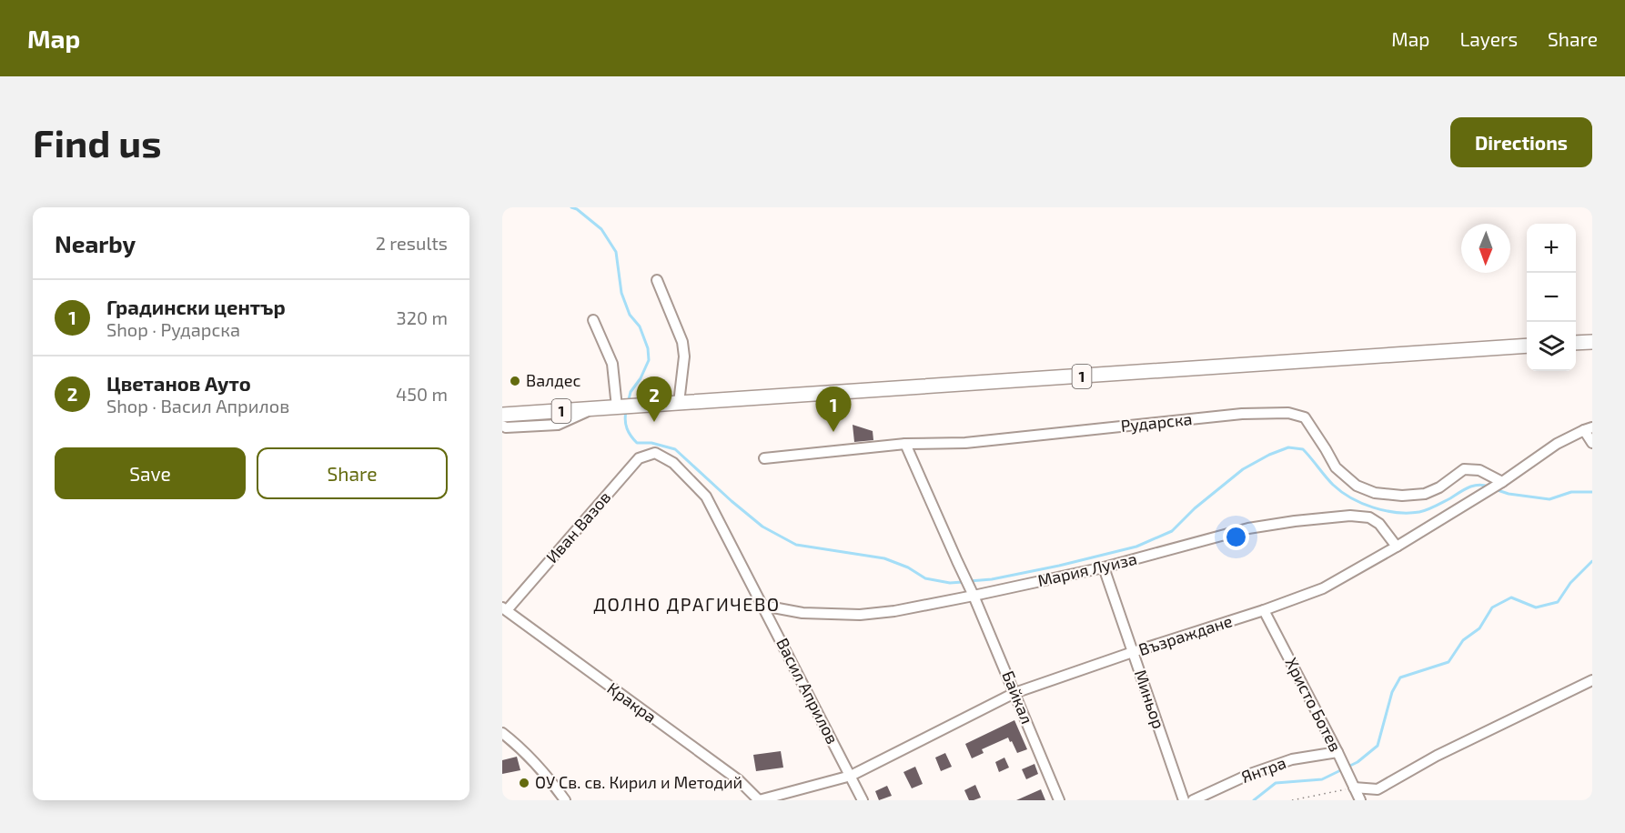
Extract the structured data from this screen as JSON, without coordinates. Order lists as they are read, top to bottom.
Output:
{
  "streets": {
    "highway": ["1"],
    "street": [
      "Рударска",
      "Иван Вазов",
      "Мария Луиза",
      "Възраждане",
      "Васил Априлов",
      "Байкал",
      "Миньор",
      "Кракра",
      "Христо Ботев",
      "Янтра"
    ]
  },
  "crossings": [
    ["Рударска", "Възраждане"],
    ["Рударска", "Байкал"],
    ["Иван Вазов", "Васил Априлов"],
    ["Иван Вазов", "Кракра"],
    ["Мария Луиза", "Възраждане"],
    ["Мария Луиза", "Васил Априлов"],
    ["Мария Луиза", "Байкал"],
    ["Мария Луиза", "Миньор"],
    ["Възраждане", "Васил Априлов"],
    ["Възраждане", "Байкал"],
    ["Възраждане", "Миньор"],
    ["Възраждане", "Кракра"],
    ["Възраждане", "Христо Ботев"],
    ["Христо Ботев", "Янтра"]
  ],
  "districts": ["ДОЛНО ДРАГИЧЕВО"],
  "places": ["Валдес", "ОУ Св. св. Кирил и Методий"],
  "north": "bottom",
  "page": {
    "header": "Map",
    "nav": ["Map", "Layers", "Share"],
    "buttons": [
      "Directions",
      ["Save", "Share"]
    ],
    "title": "Find us",
    "heading": ["Nearby", "2 results"],
    "map_buttons": ["+", "−"],
    "list": [
      {
        "mark": "1",
        "name": "Градински център",
        "note": "Shop · Рударска",
        "value": "320 m"
      },
      {
        "mark": "2",
        "name": "Цветанов Ауто",
        "note": "Shop · Васил Априлов",
        "value": "450 m"
      }
    ],
    "pins": ["2", "1"]
  }
}
